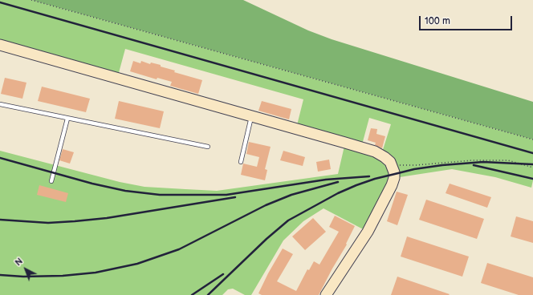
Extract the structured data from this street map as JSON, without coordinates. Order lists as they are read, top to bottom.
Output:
{
  "scale_bar": "100 m",
  "north": "top left"
}
